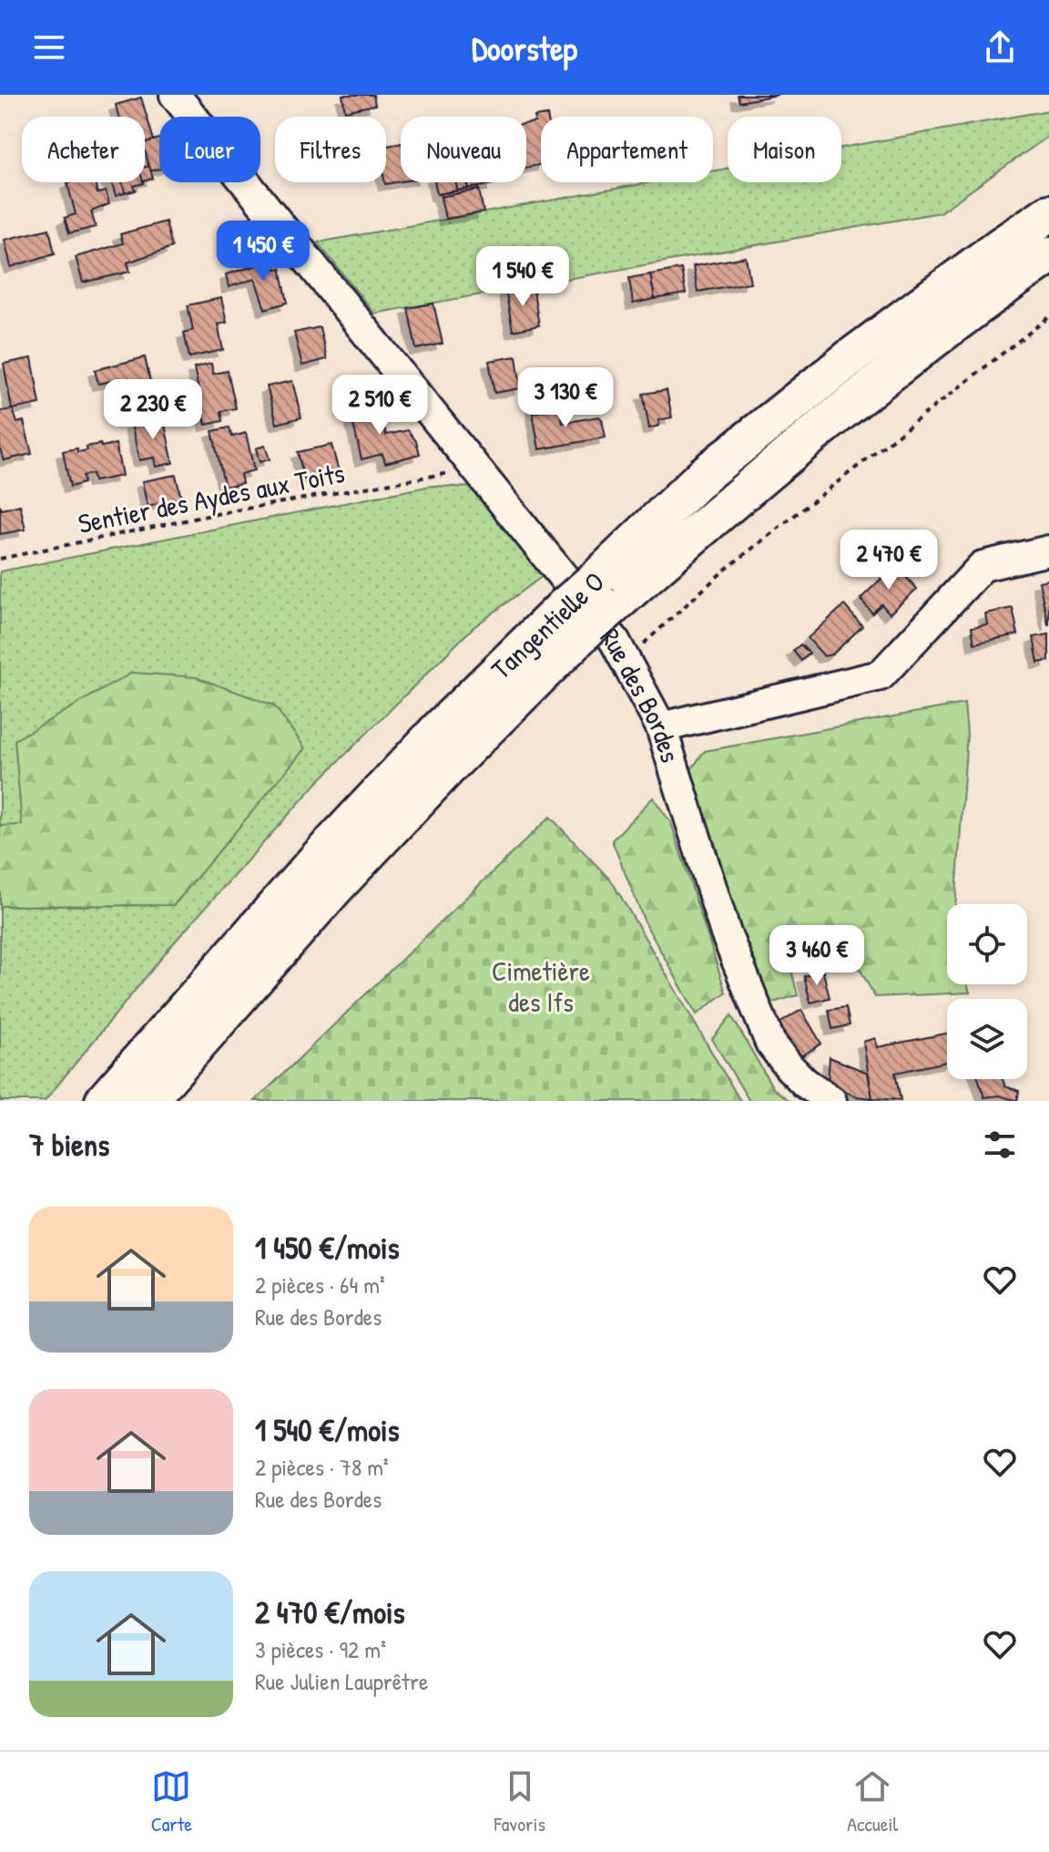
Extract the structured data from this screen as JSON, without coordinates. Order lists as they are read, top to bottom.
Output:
{
  "streets": {
    "main road": ["Tangentielle O"],
    "street": ["Rue des Bordes"],
    "path": ["Sentier des Aydes aux Toits"]
  },
  "crossings": [
    ["Sentier des Aydes aux Toits", "Rue des Bordes"]
  ],
  "parks": ["Cimetière des Ifs"],
  "page": {
    "header": "Doorstep",
    "chip": [
      "Acheter",
      "Louer",
      "Filtres",
      "Nouveau",
      "Appartement",
      "Maison"
    ],
    "price": [
      "1 450 €",
      "1 540 €",
      "3 130 €",
      "2 510 €",
      "2 230 €",
      "2 470 €",
      "3 460 €"
    ],
    "heading": "7 biens",
    "list": [
      {
        "name": "1 450 €/mois",
        "note": "2 pièces · 64 m² · Rue des Bordes"
      },
      {
        "name": "1 540 €/mois",
        "note": "2 pièces · 78 m² · Rue des Bordes"
      },
      {
        "name": "2 470 €/mois",
        "note": "3 pièces · 92 m² · Rue Julien Lauprêtre"
      }
    ],
    "tabs": ["Carte", "Favoris", "Accueil"]
  }
}
